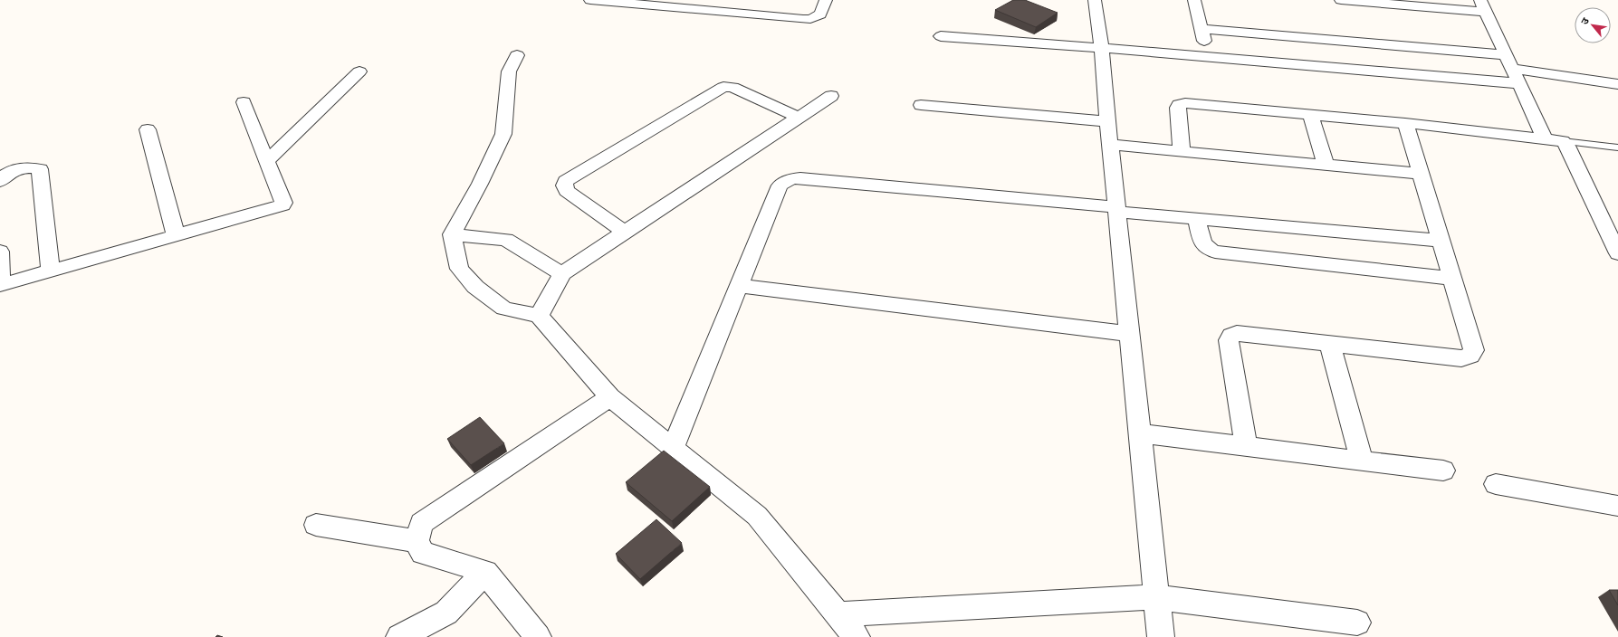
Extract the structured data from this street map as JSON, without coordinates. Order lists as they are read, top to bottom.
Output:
{
  "north": "top left"
}
